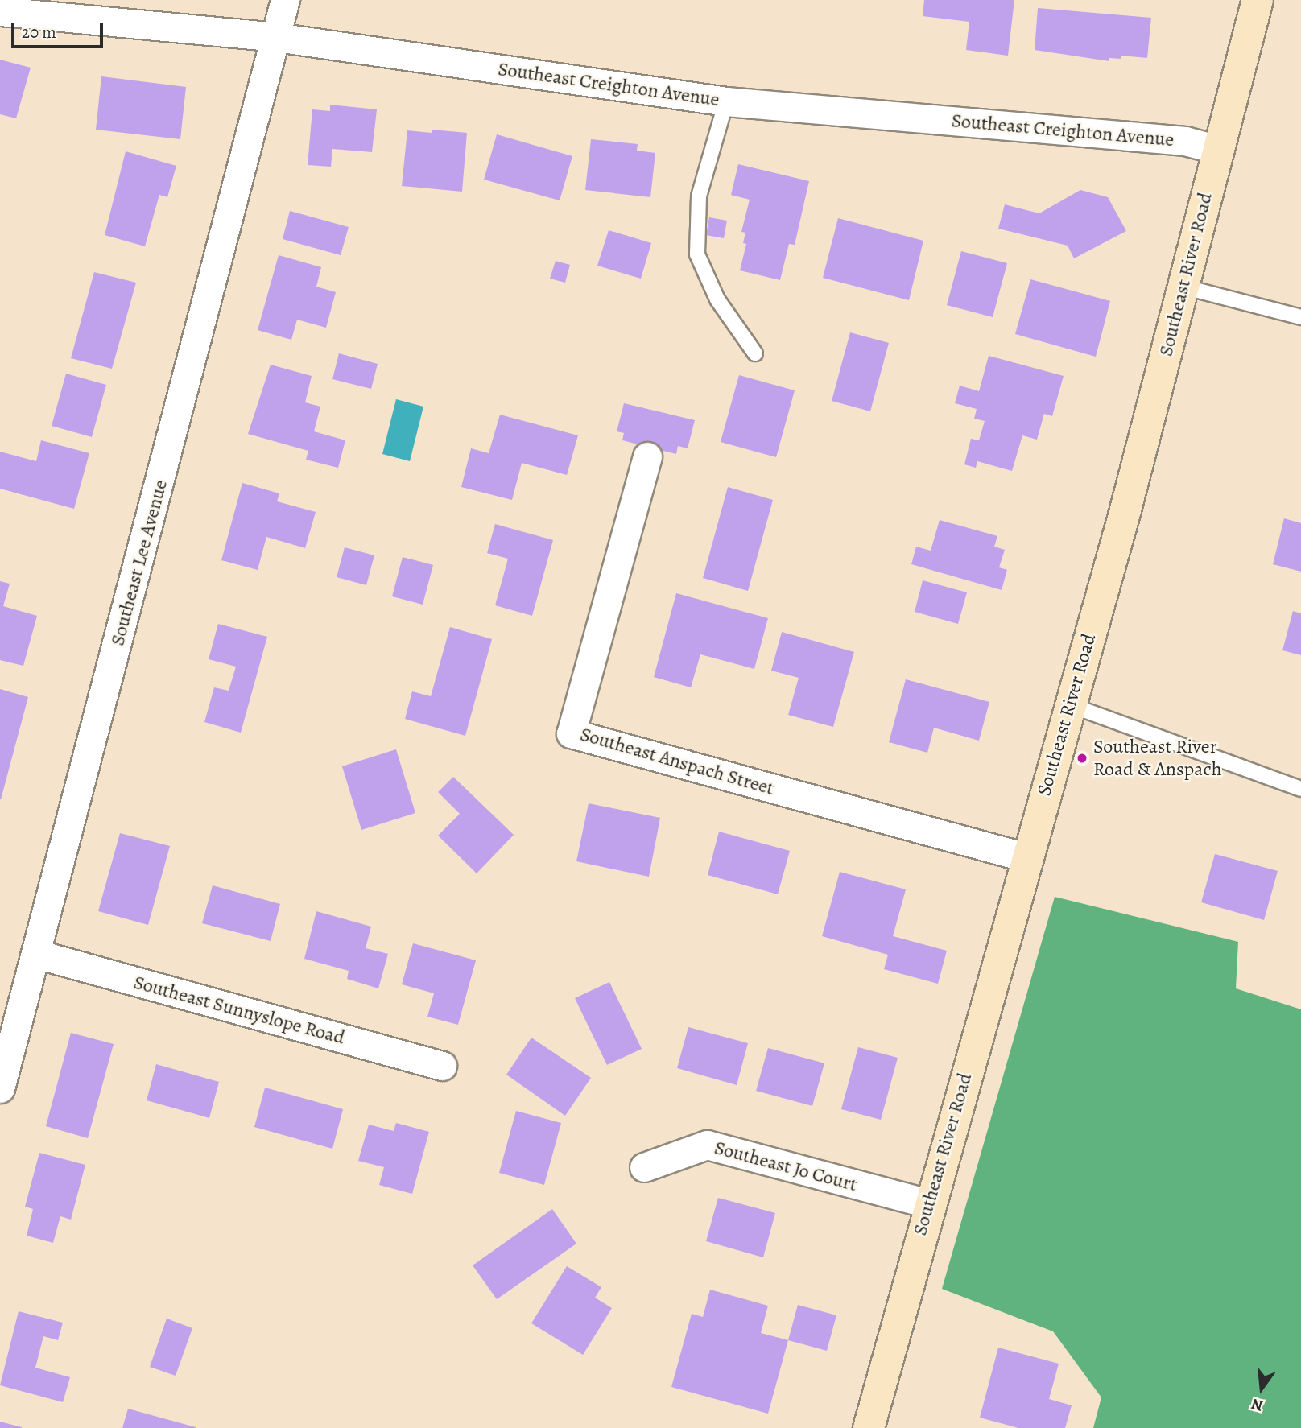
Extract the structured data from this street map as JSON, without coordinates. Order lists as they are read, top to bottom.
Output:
{
  "streets": {
    "street": [
      "Southeast Creighton Avenue",
      "Southeast River Road",
      "Southeast Lee Avenue",
      "Southeast Anspach Street",
      "Southeast Sunnyslope Road",
      "Southeast Jo Court"
    ]
  },
  "crossings": [
    ["Southeast Creighton Avenue", "Southeast River Road"],
    ["Southeast Creighton Avenue", "Southeast Lee Avenue"],
    ["Southeast River Road", "Southeast Anspach Street"],
    ["Southeast River Road", "Southeast Jo Court"],
    ["Southeast Lee Avenue", "Southeast Sunnyslope Road"]
  ],
  "places": ["Southeast River Road & Anspach"],
  "scale_bar": "20 m",
  "north": "bottom"
}
